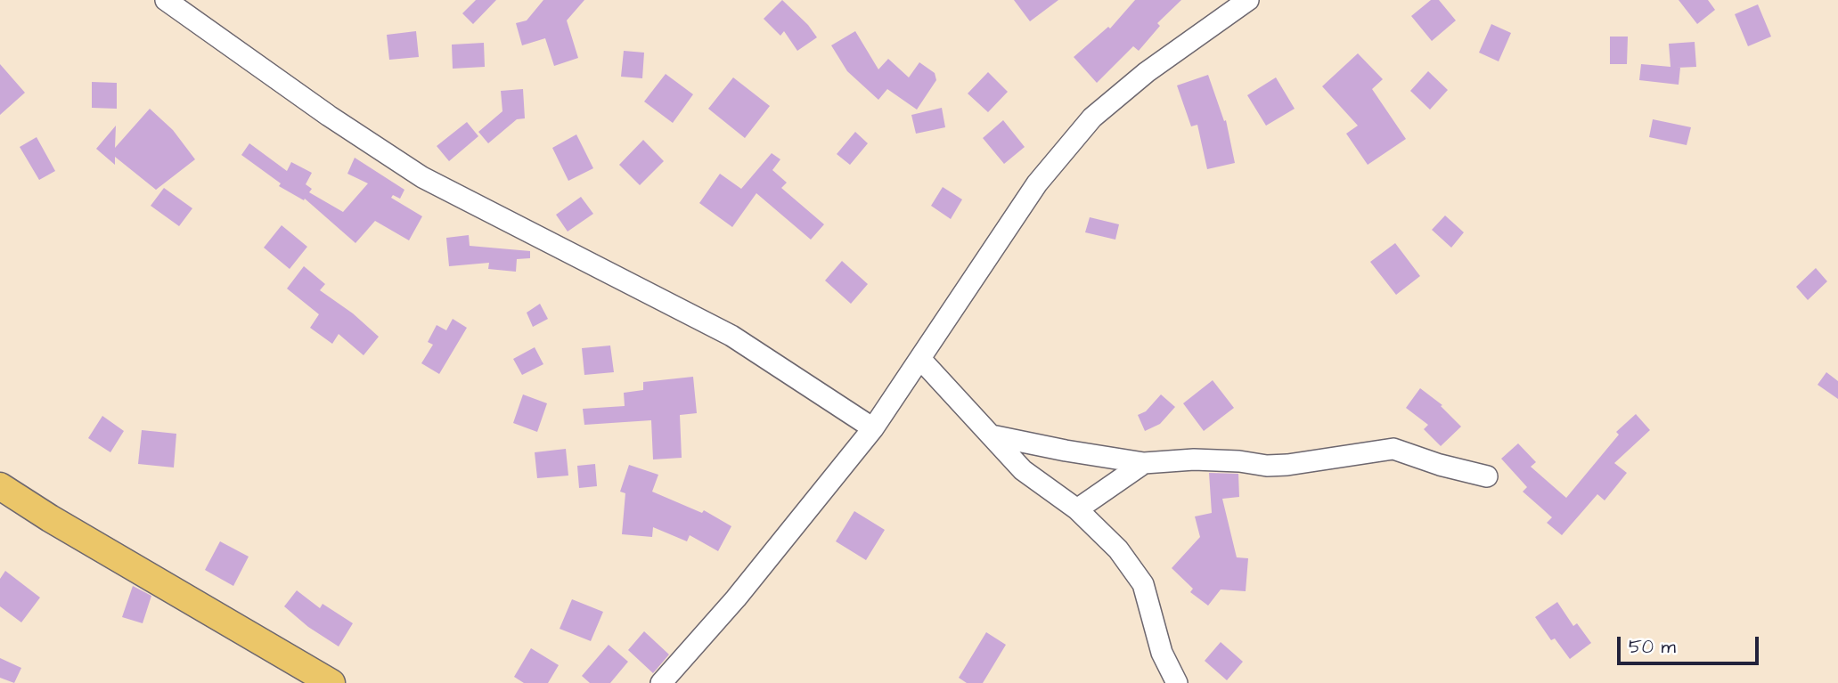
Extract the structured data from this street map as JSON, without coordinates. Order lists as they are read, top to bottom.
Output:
{
  "scale_bar": "50 m"
}
